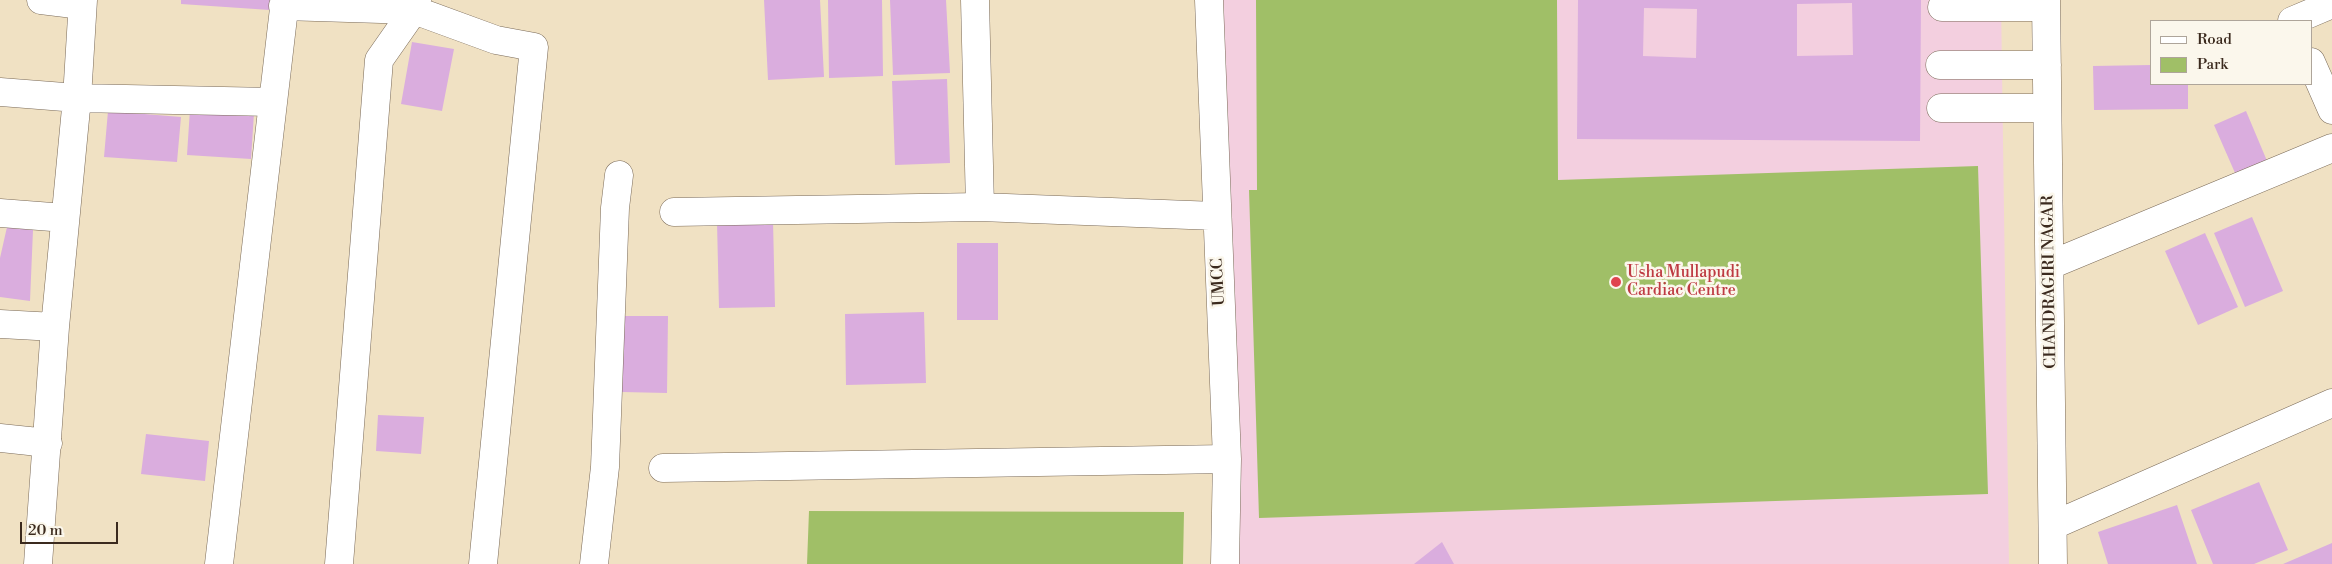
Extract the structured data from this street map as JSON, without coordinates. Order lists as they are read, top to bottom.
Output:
{
  "streets": {
    "street": ["UMCC", "CHANDRAGIRI NAGAR"]
  },
  "places": ["Usha Mullapudi Cardiac Centre"],
  "legend": ["Road", "Park"],
  "scale_bar": "20 m"
}
